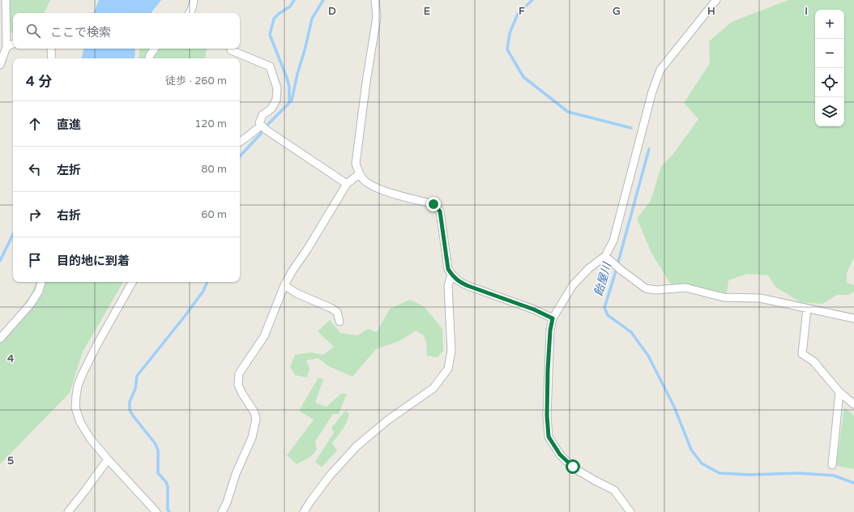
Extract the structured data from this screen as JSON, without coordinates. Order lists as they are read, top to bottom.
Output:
{
  "water": ["飴屋川"],
  "page": {
    "map_buttons": ["+", "−"],
    "search": "ここで検索",
    "heading": ["4 分", "徒歩 · 260 m"],
    "list": [
      ["直進", "120 m"],
      ["左折", "80 m"],
      ["右折", "60 m"],
      "目的地に到着"
    ]
  },
  "grid": {
    "columns": [
      "D",
      "E",
      "F",
      "G",
      "H",
      "I"
    ],
    "rows": ["4", "5"]
  }
}
